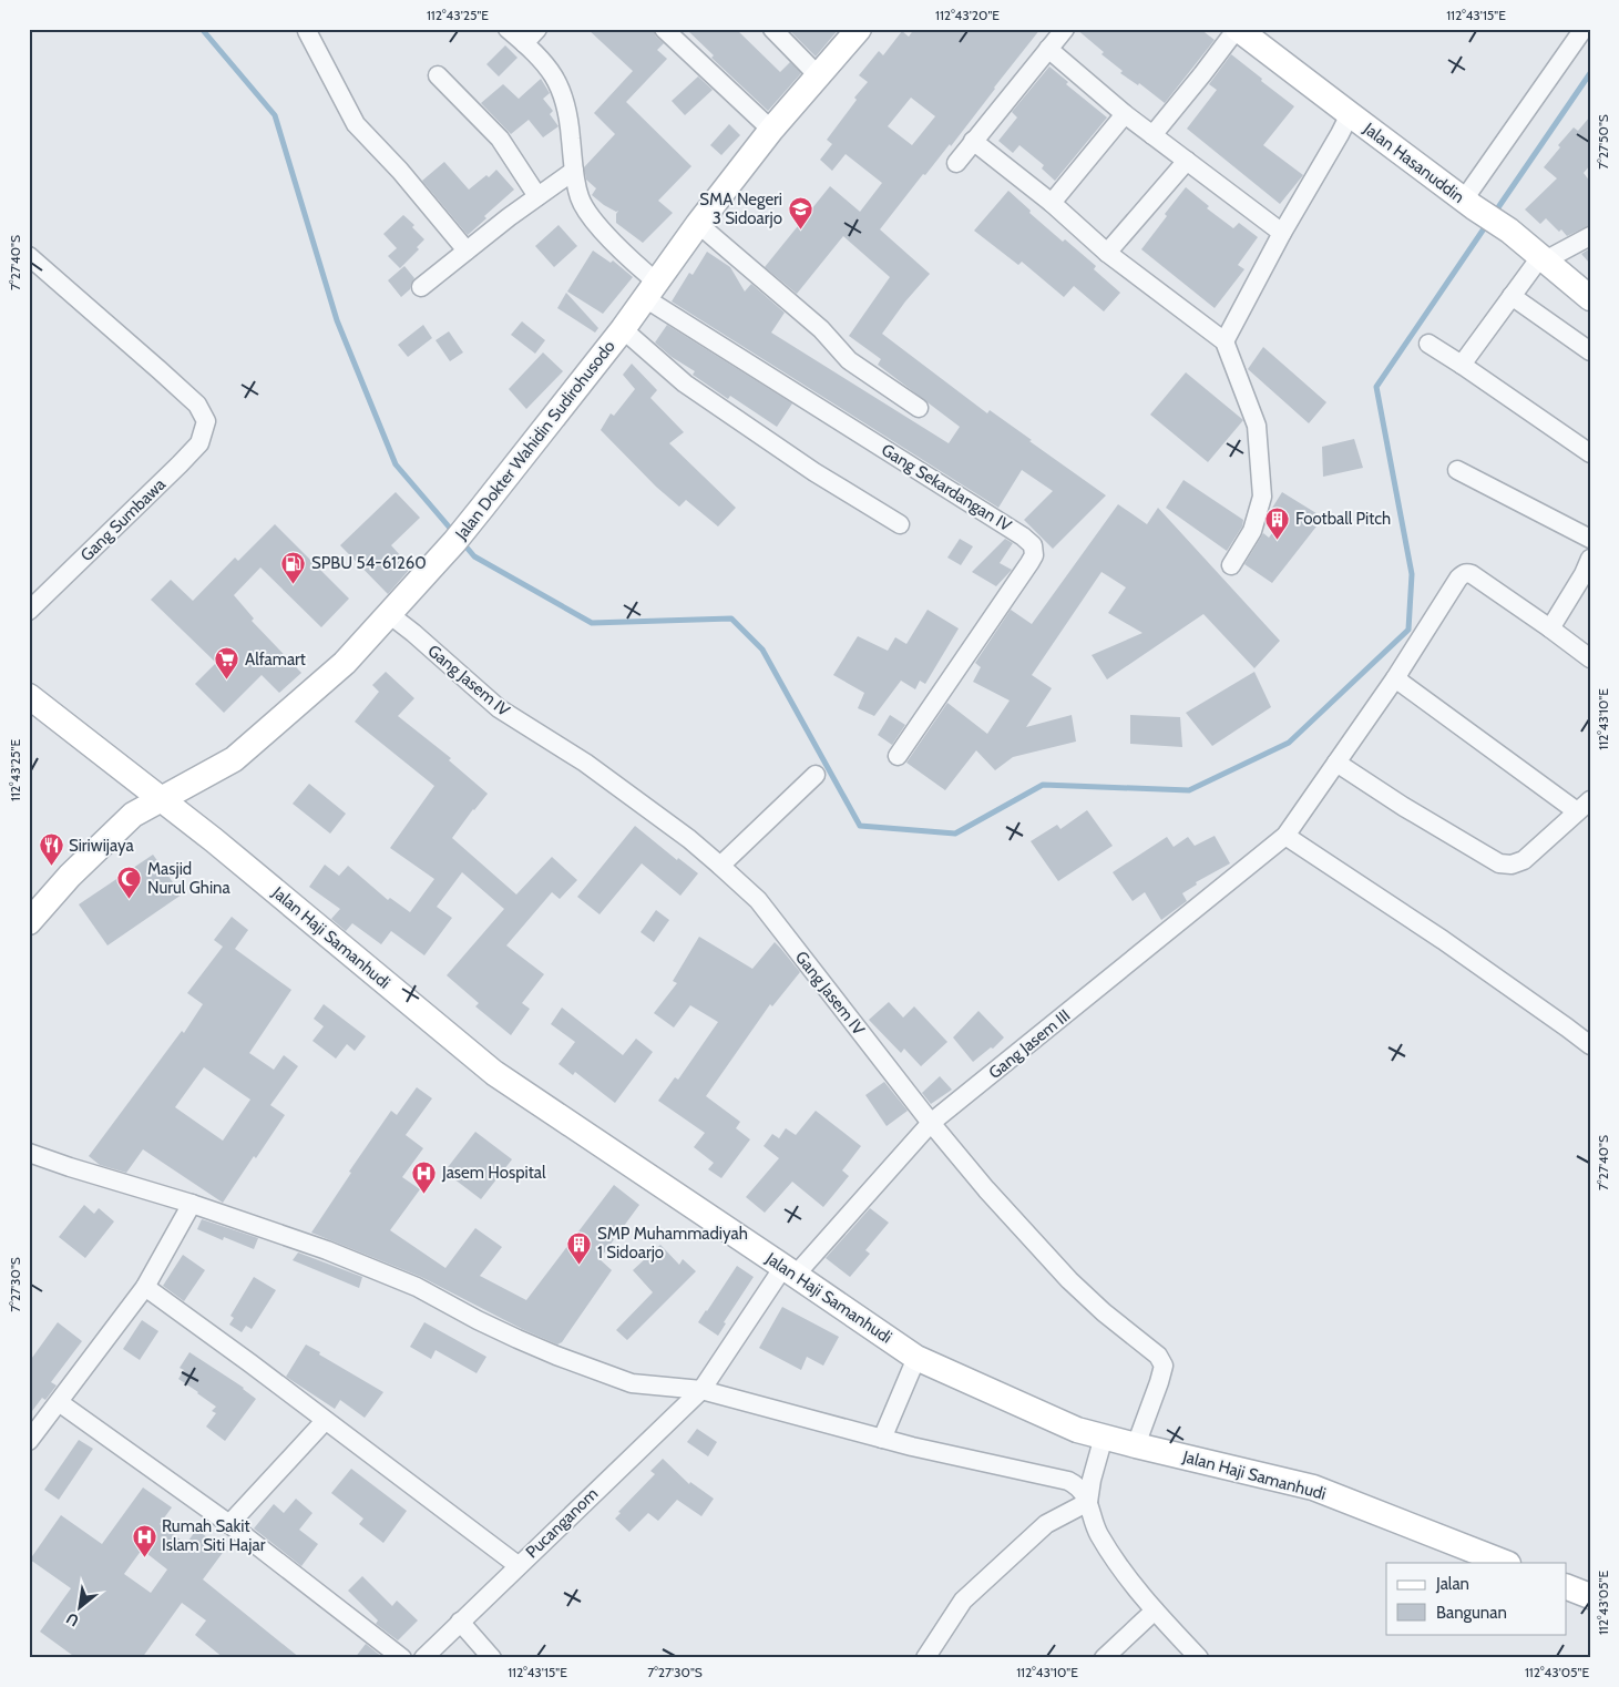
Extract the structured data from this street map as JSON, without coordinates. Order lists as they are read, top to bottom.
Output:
{
  "streets": {
    "street": [
      "Jalan Hasanuddin",
      "Jalan Dokter Wahidin Sudirohusodo",
      "Gang Sekardangan IV",
      "Gang Sumbawa",
      "Gang Jasem IV",
      "Jalan Haji Samanhudi",
      "Gang Jasem III",
      "Pucanganom"
    ]
  },
  "crossings": [
    ["Jalan Dokter Wahidin Sudirohusodo", "Gang Sekardangan IV"],
    ["Jalan Dokter Wahidin Sudirohusodo", "Gang Jasem IV"],
    ["Jalan Dokter Wahidin Sudirohusodo", "Jalan Haji Samanhudi"],
    ["Gang Jasem IV", "Jalan Haji Samanhudi"],
    ["Gang Jasem IV", "Gang Jasem III"],
    ["Jalan Haji Samanhudi", "Gang Jasem III"],
    ["Jalan Haji Samanhudi", "Pucanganom"],
    ["Gang Jasem III", "Pucanganom"]
  ],
  "places": {
    "school or university": ["SMA Negeri 3 Sidoarjo"],
    "building": ["Football Pitch", "SMP Muhammadiyah 1 Sidoarjo"],
    "fuel station": ["SPBU 54-61260"],
    "supermarket": ["Alfamart"],
    "restaurant": ["Siriwijaya"],
    "mosque": ["Masjid Nurul Ghina"],
    "hospital": ["Jasem Hospital", "Rumah Sakit Islam Siti Hajar"]
  },
  "legend": ["Jalan", "Bangunan"],
  "north": "bottom left",
  "coordinates": [
    "112°43'25\"E",
    "112°43'20\"E",
    "112°43'15\"E",
    "7°27'50\"S",
    "7°27'40\"S",
    "112°43'10\"E",
    "7°27'30\"S",
    "112°43'05\"E"
  ]
}
